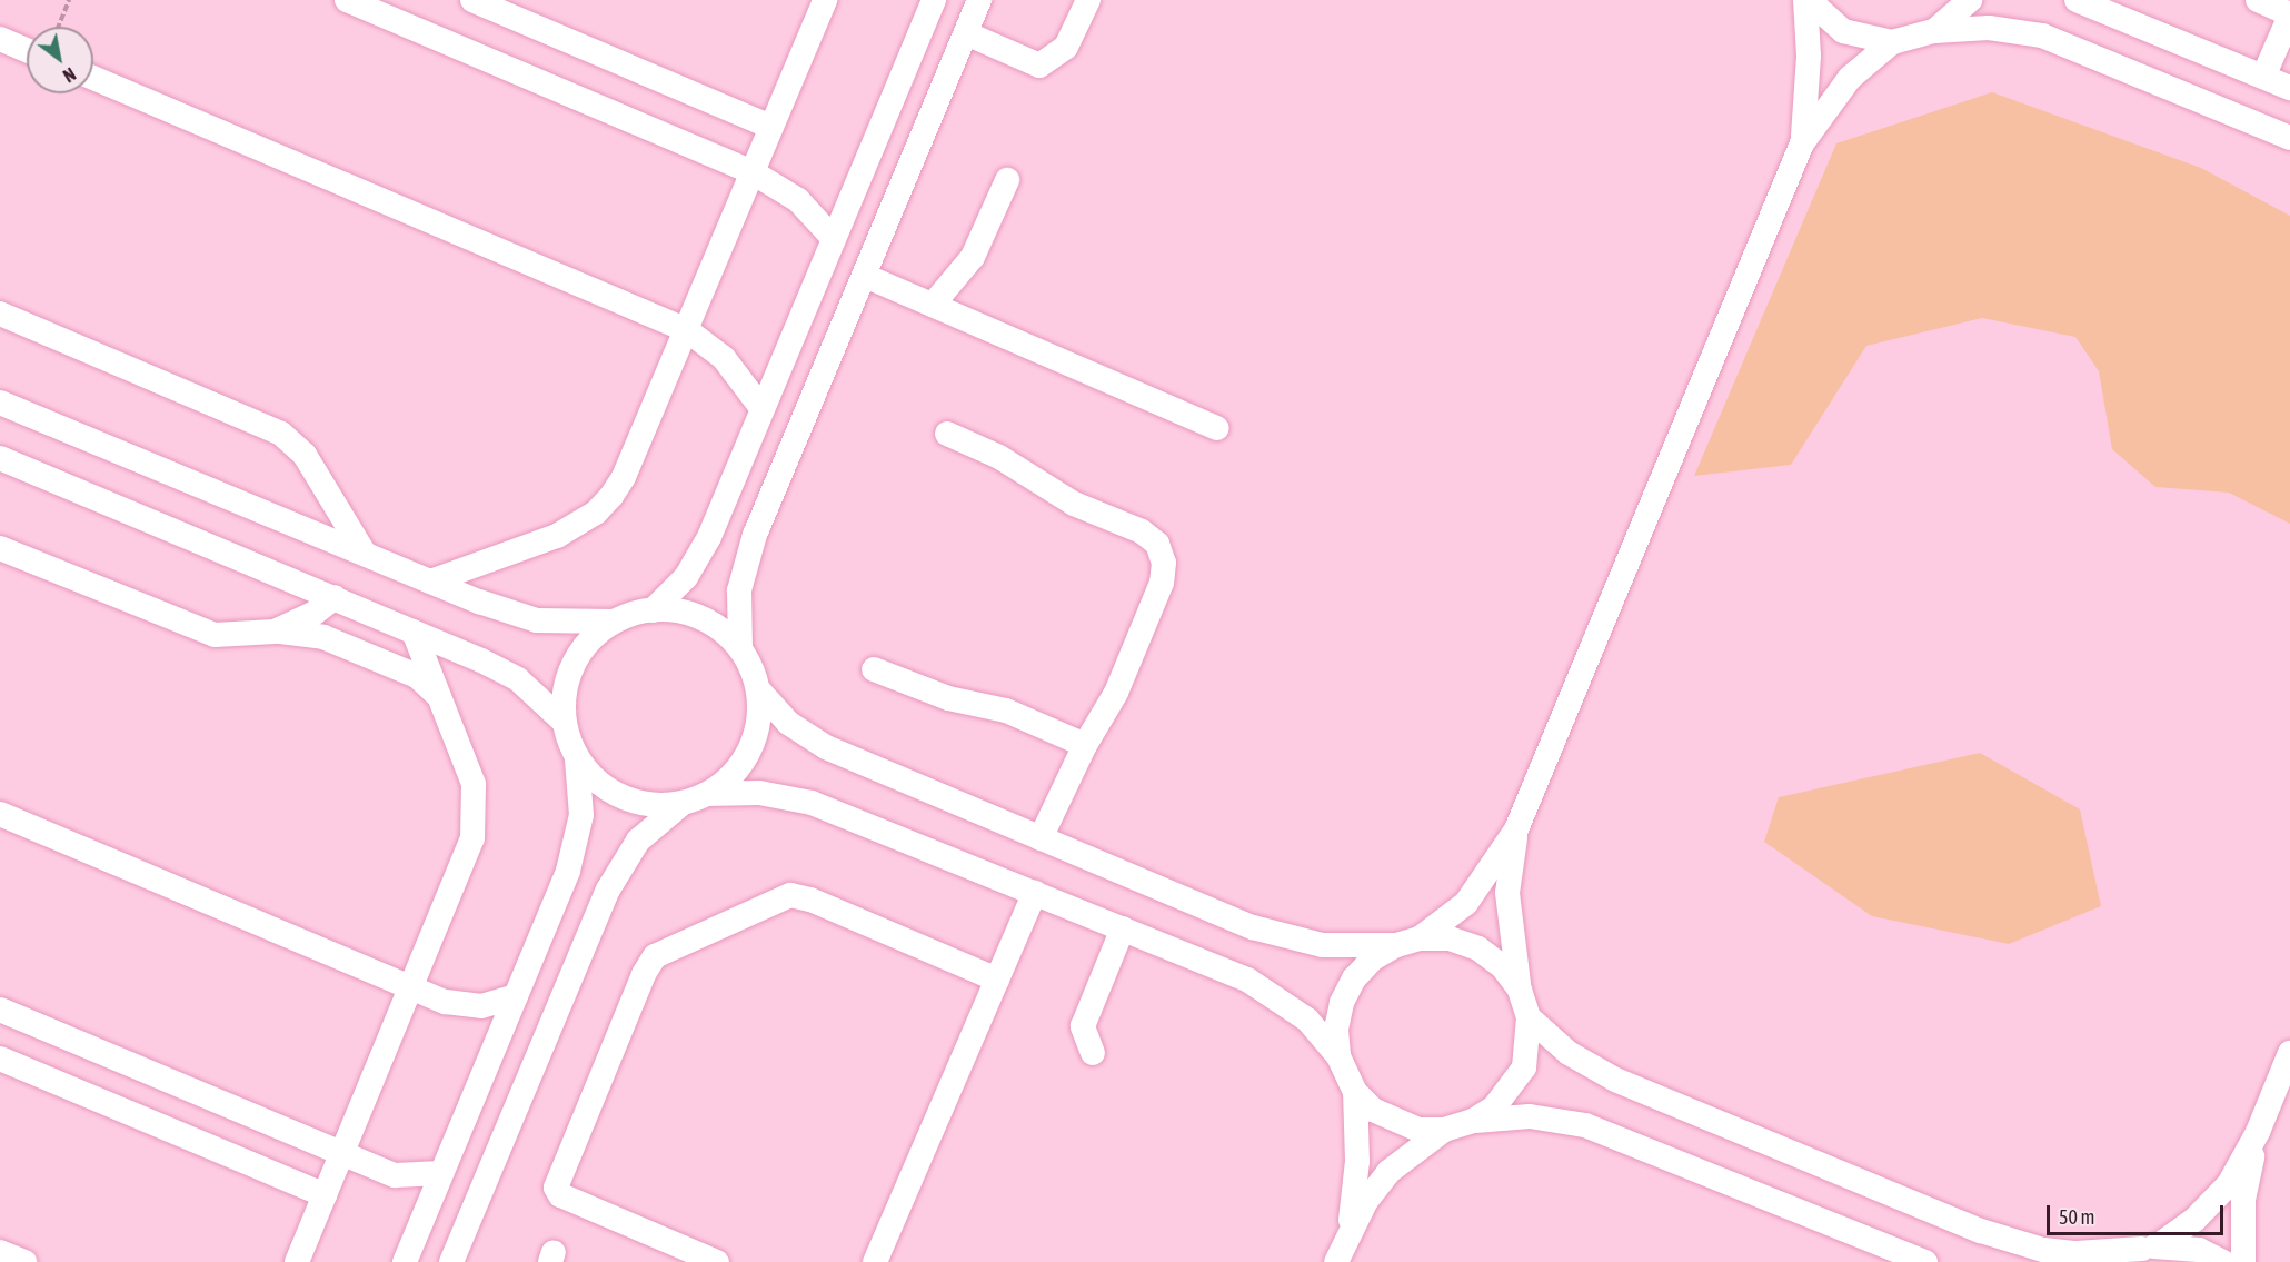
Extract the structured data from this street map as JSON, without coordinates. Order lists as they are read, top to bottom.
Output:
{
  "scale_bar": "50 m",
  "north": "bottom right"
}
